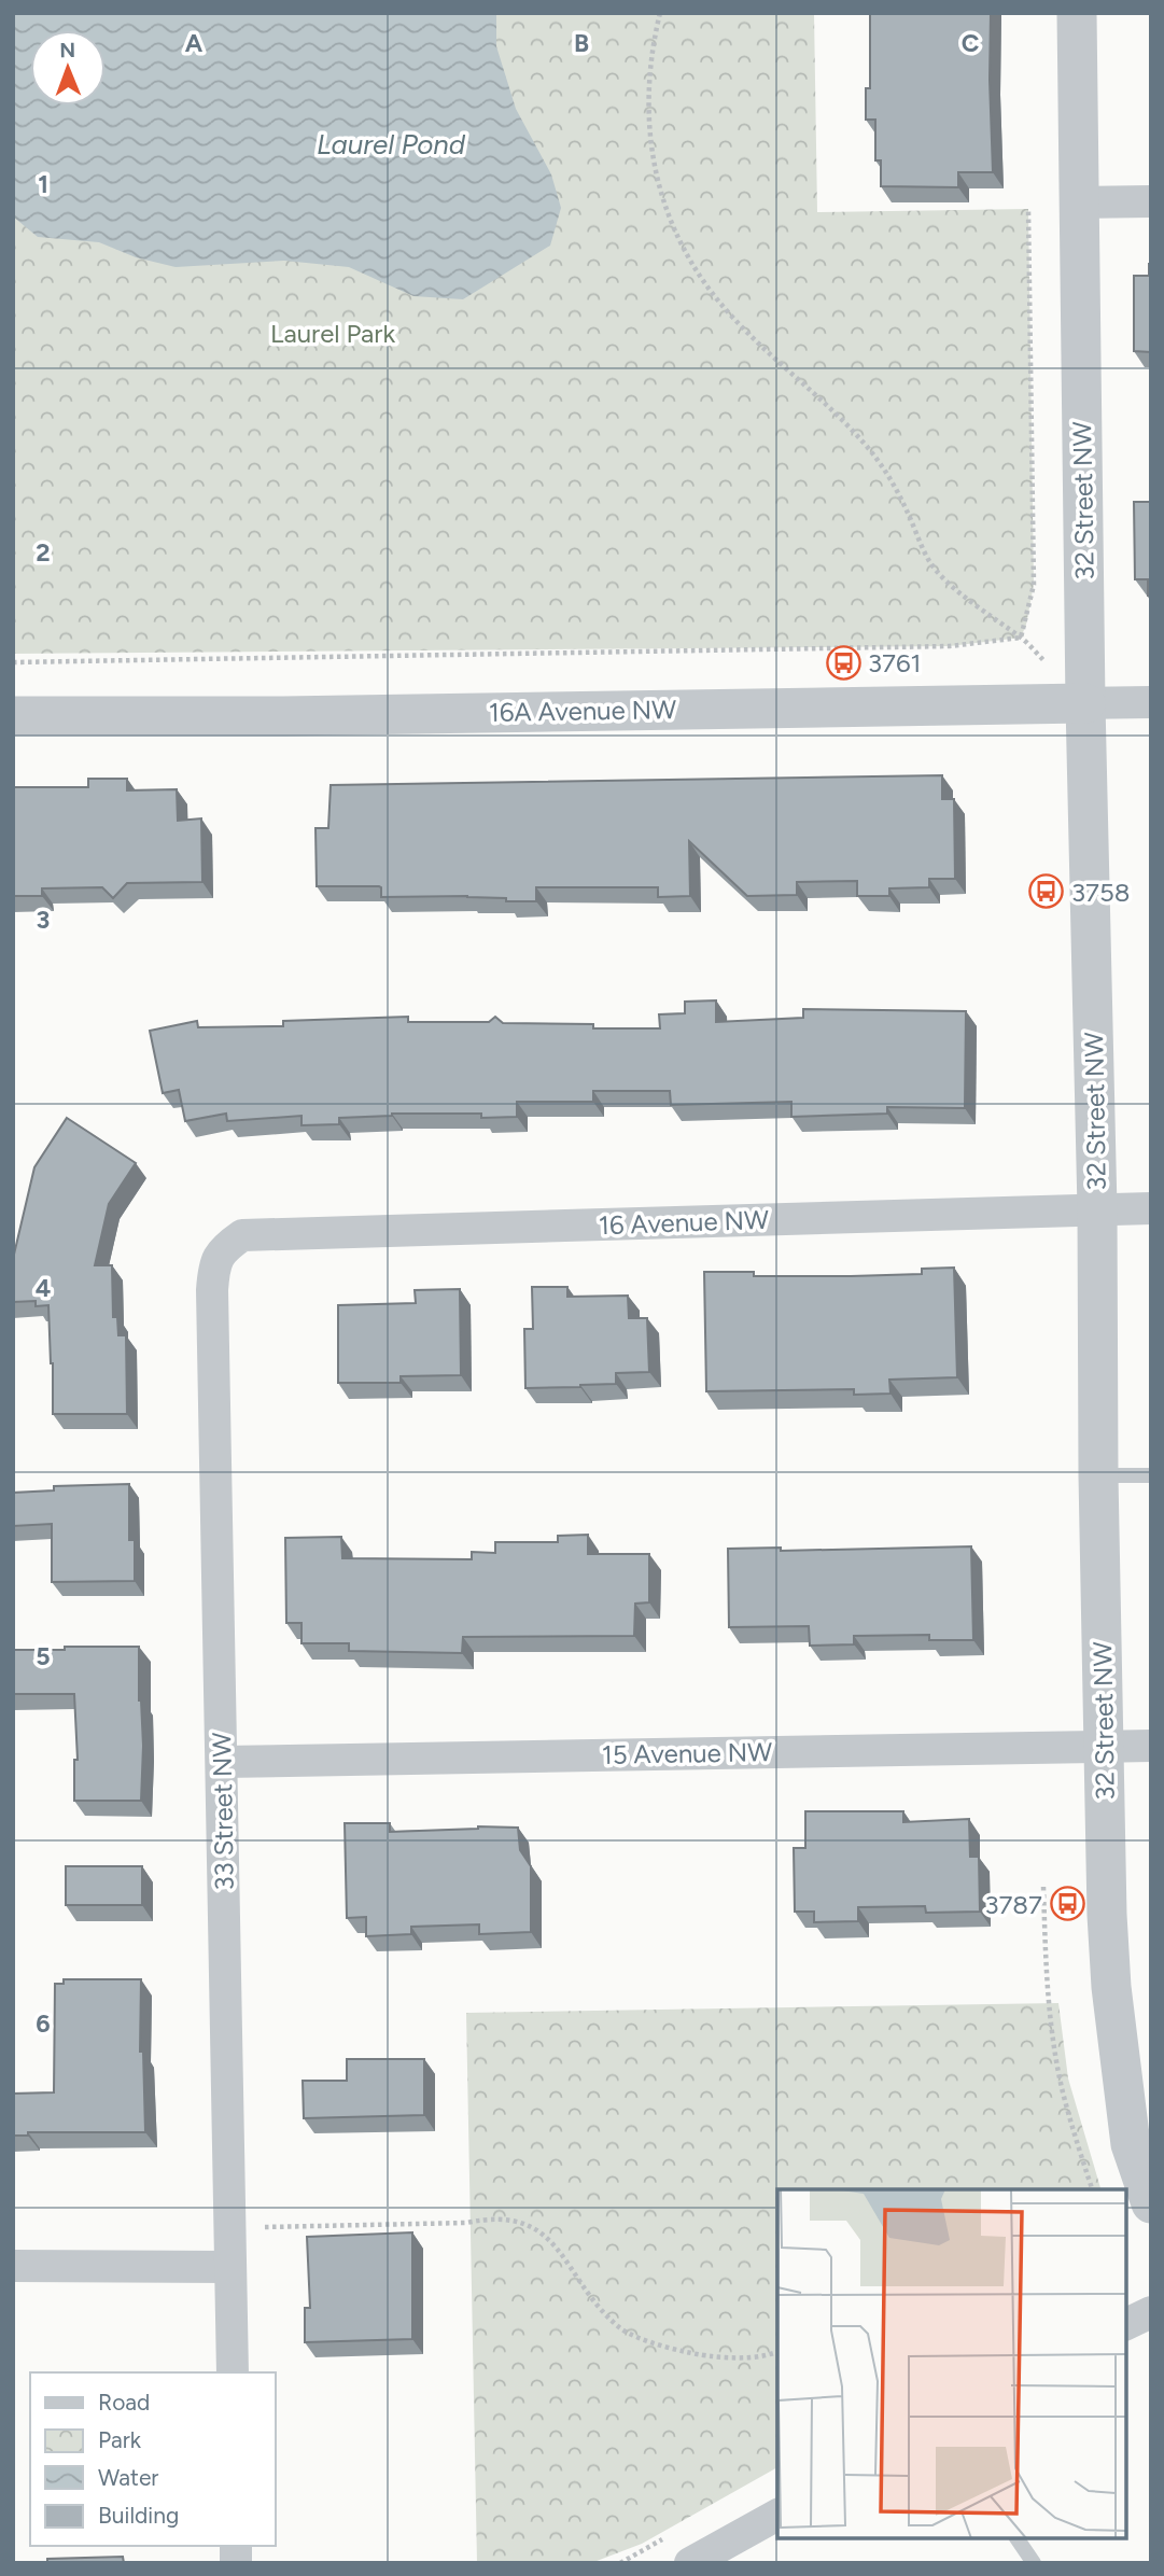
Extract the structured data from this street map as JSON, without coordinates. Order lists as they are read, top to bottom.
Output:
{
  "streets": {
    "street": [
      "32 Street NW",
      "16A Avenue NW",
      "16 Avenue NW",
      "15 Avenue NW",
      "33 Street NW"
    ]
  },
  "crossings": [
    ["32 Street NW", "16A Avenue NW"],
    ["32 Street NW", "16 Avenue NW"],
    ["32 Street NW", "15 Avenue NW"],
    ["16 Avenue NW", "33 Street NW"],
    ["15 Avenue NW", "33 Street NW"]
  ],
  "water": ["Laurel Pond"],
  "parks": ["Laurel Park"],
  "places": {
    "bus stop": ["3761", "3758", "3787"]
  },
  "legend": [
    "Road",
    "Park",
    "Water",
    "Building"
  ],
  "north": "top",
  "grid": {
    "columns": ["A", "B", "C"],
    "rows": [
      "1",
      "2",
      "3",
      "4",
      "5",
      "6"
    ]
  }
}
